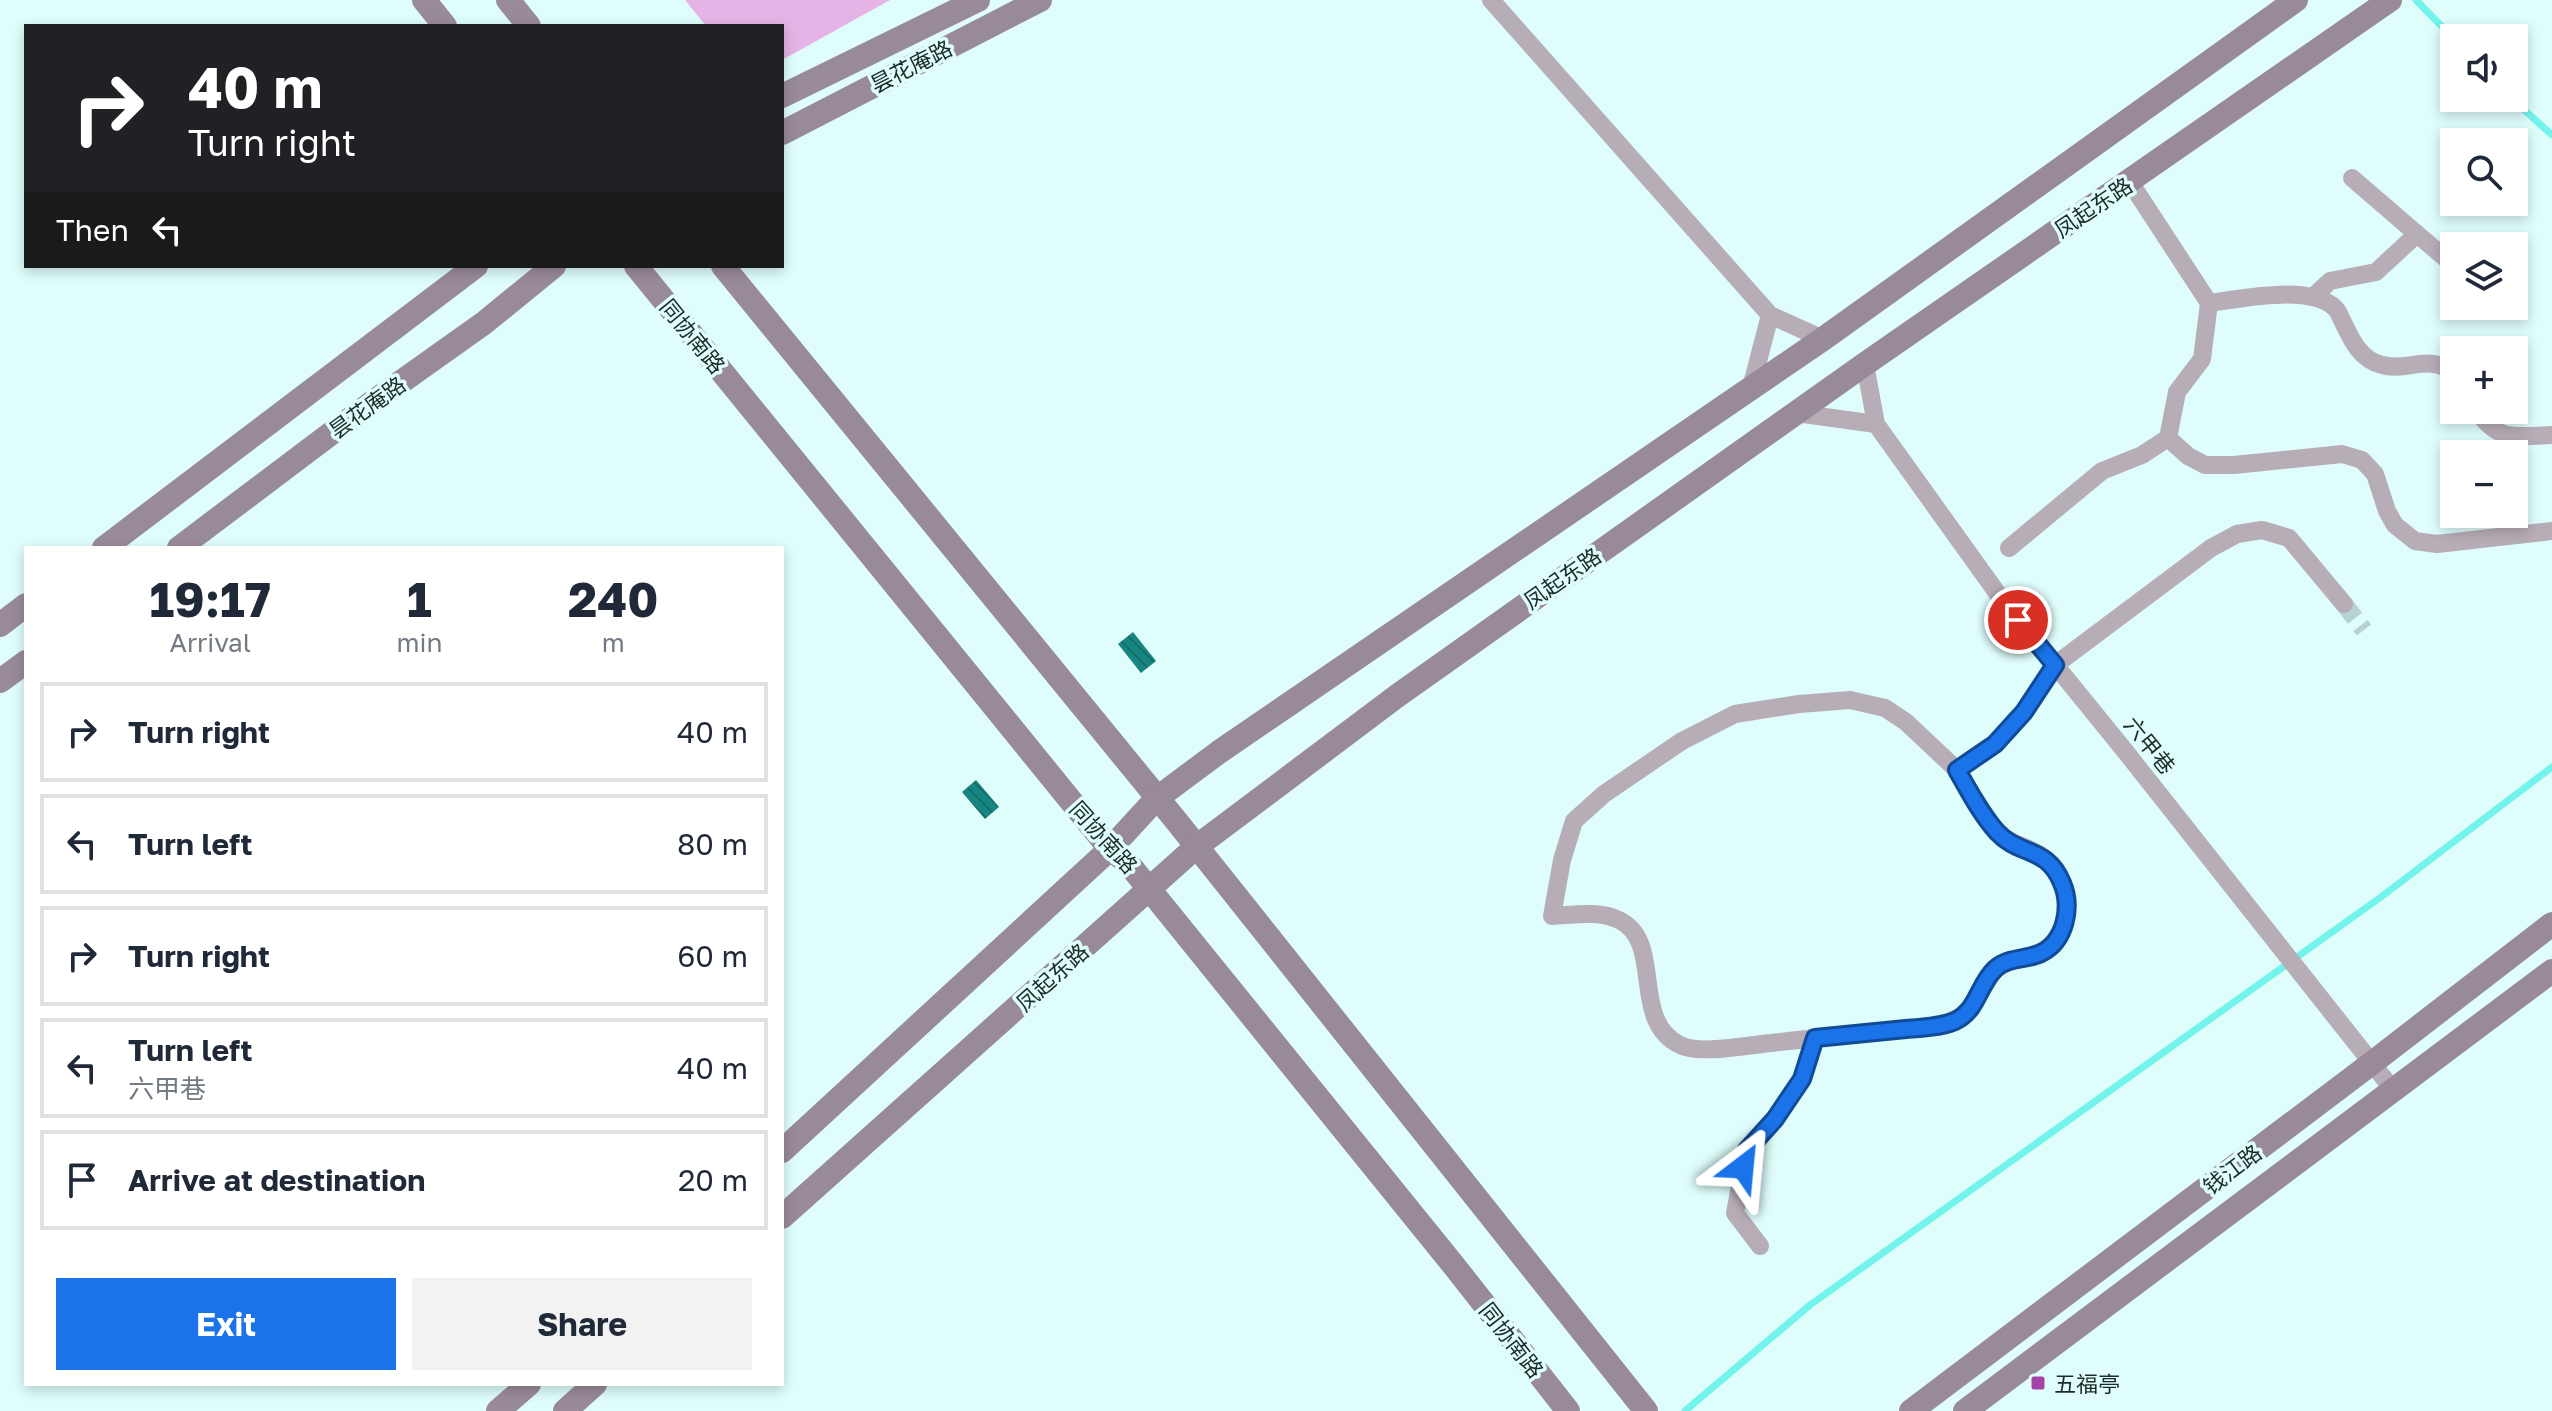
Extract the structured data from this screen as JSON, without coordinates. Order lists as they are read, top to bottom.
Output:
{
  "streets": {
    "main road": [
      "昙花庵路",
      "凤起东路",
      "同协南路",
      "钱江路"
    ],
    "street": ["六甲巷"]
  },
  "crossings": [
    ["凤起东路", "同协南路"],
    ["凤起东路", "六甲巷"],
    ["六甲巷", "钱江路"]
  ],
  "places": {
    "transit": ["五福亭"]
  },
  "page": {
    "map_buttons": ["+", "−"],
    "turn": ["40 m", "Turn right"],
    "then": "Then",
    "eta": [
      "19:17",
      "Arrival",
      "1",
      "min",
      "240",
      "m"
    ],
    "list": [
      {
        "name": "Turn right",
        "value": "40 m"
      },
      {
        "name": "Turn left",
        "value": "80 m"
      },
      {
        "name": "Turn right",
        "value": "60 m"
      },
      {
        "name": "Turn left",
        "note": "六甲巷",
        "value": "40 m"
      },
      {
        "name": "Arrive at destination",
        "value": "20 m"
      }
    ],
    "buttons": ["Exit", "Share"]
  }
}
